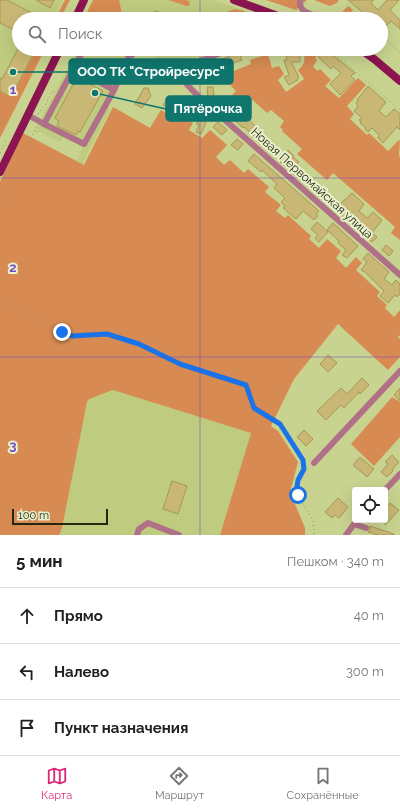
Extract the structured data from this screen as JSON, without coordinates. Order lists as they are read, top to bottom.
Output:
{
  "streets": {
    "street": ["Новая Первомайская улица"]
  },
  "places": ["ООО ТК \"Стройресурс\"", "Пятёрочка"],
  "scale_bar": "100 m",
  "page": {
    "search": "Поиск",
    "scale": "100 m",
    "heading": ["5 мин", "Пешком · 340 m"],
    "list": [
      ["Прямо", "40 m"],
      ["Налево", "300 m"],
      "Пункт назначения"
    ],
    "nav": ["Карта", "Маршрут", "Сохранённые"]
  },
  "grid": {
    "rows": ["1", "2", "3"]
  }
}
